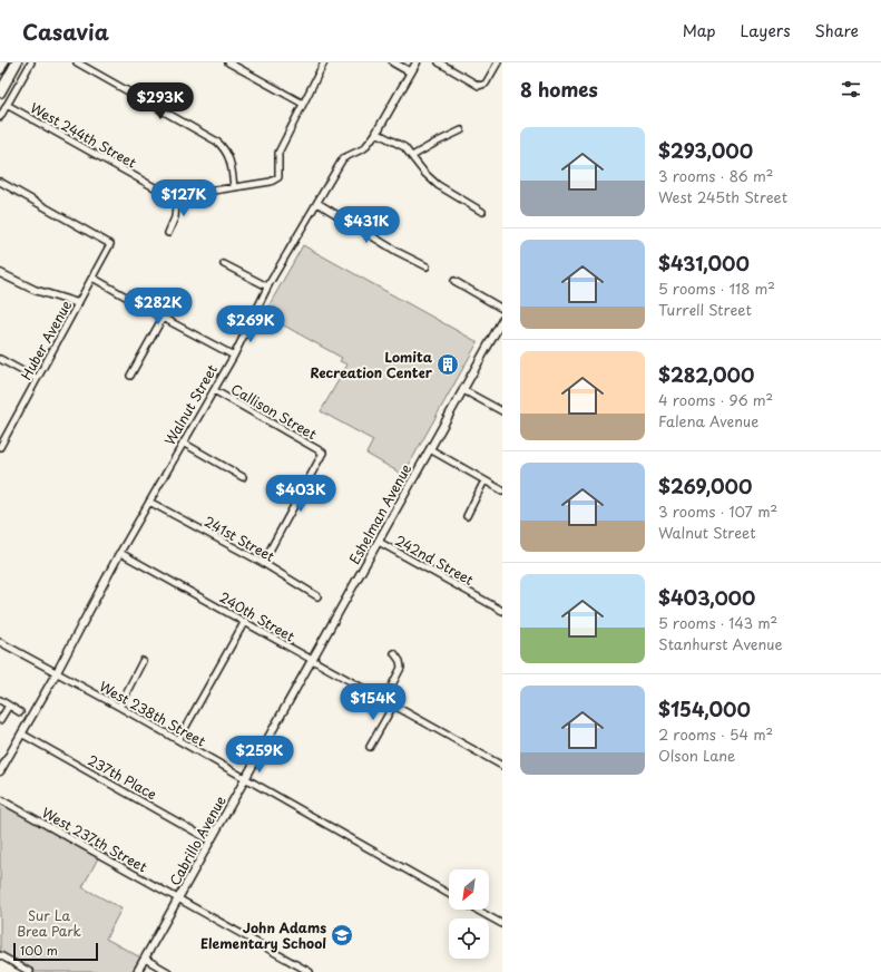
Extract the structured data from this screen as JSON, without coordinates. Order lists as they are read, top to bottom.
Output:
{
  "streets": {
    "street": [
      "West 244th Street",
      "Huber Avenue",
      "Walnut Street",
      "Callison Street",
      "Eshelman Avenue",
      "241st Street",
      "242nd Street",
      "240th Street",
      "West 238th Street",
      "237th Place",
      "West 237th Street",
      "Cabrillo Avenue"
    ]
  },
  "crossings": [
    ["Walnut Street", "Callison Street"],
    ["Walnut Street", "241st Street"],
    ["Walnut Street", "240th Street"],
    ["Walnut Street", "West 238th Street"],
    ["Walnut Street", "237th Place"],
    ["Callison Street", "241st Street"],
    ["Eshelman Avenue", "242nd Street"],
    ["Eshelman Avenue", "240th Street"],
    ["Eshelman Avenue", "Cabrillo Avenue"],
    ["West 238th Street", "Cabrillo Avenue"],
    ["237th Place", "Cabrillo Avenue"],
    ["West 237th Street", "Cabrillo Avenue"]
  ],
  "parks": ["Sur La Brea Park"],
  "places": {
    "building": ["Lomita Recreation Center"],
    "school or university": ["John Adams Elementary School"]
  },
  "scale_bar": "100 m",
  "north": "bottom left",
  "page": {
    "header": "Casavia",
    "nav": ["Map", "Layers", "Share"],
    "heading": "8 homes",
    "price": [
      "$293K",
      "$127K",
      "$431K",
      "$282K",
      "$269K",
      "$403K",
      "$154K",
      "$259K"
    ],
    "list": [
      {
        "name": "$293,000",
        "note": "3 rooms · 86 m² · West 245th Street"
      },
      {
        "name": "$431,000",
        "note": "5 rooms · 118 m² · Turrell Street"
      },
      {
        "name": "$282,000",
        "note": "4 rooms · 96 m² · Falena Avenue"
      },
      {
        "name": "$269,000",
        "note": "3 rooms · 107 m² · Walnut Street"
      },
      {
        "name": "$403,000",
        "note": "5 rooms · 143 m² · Stanhurst Avenue"
      },
      {
        "name": "$154,000",
        "note": "2 rooms · 54 m² · Olson Lane"
      }
    ],
    "scale": "100 m"
  }
}
